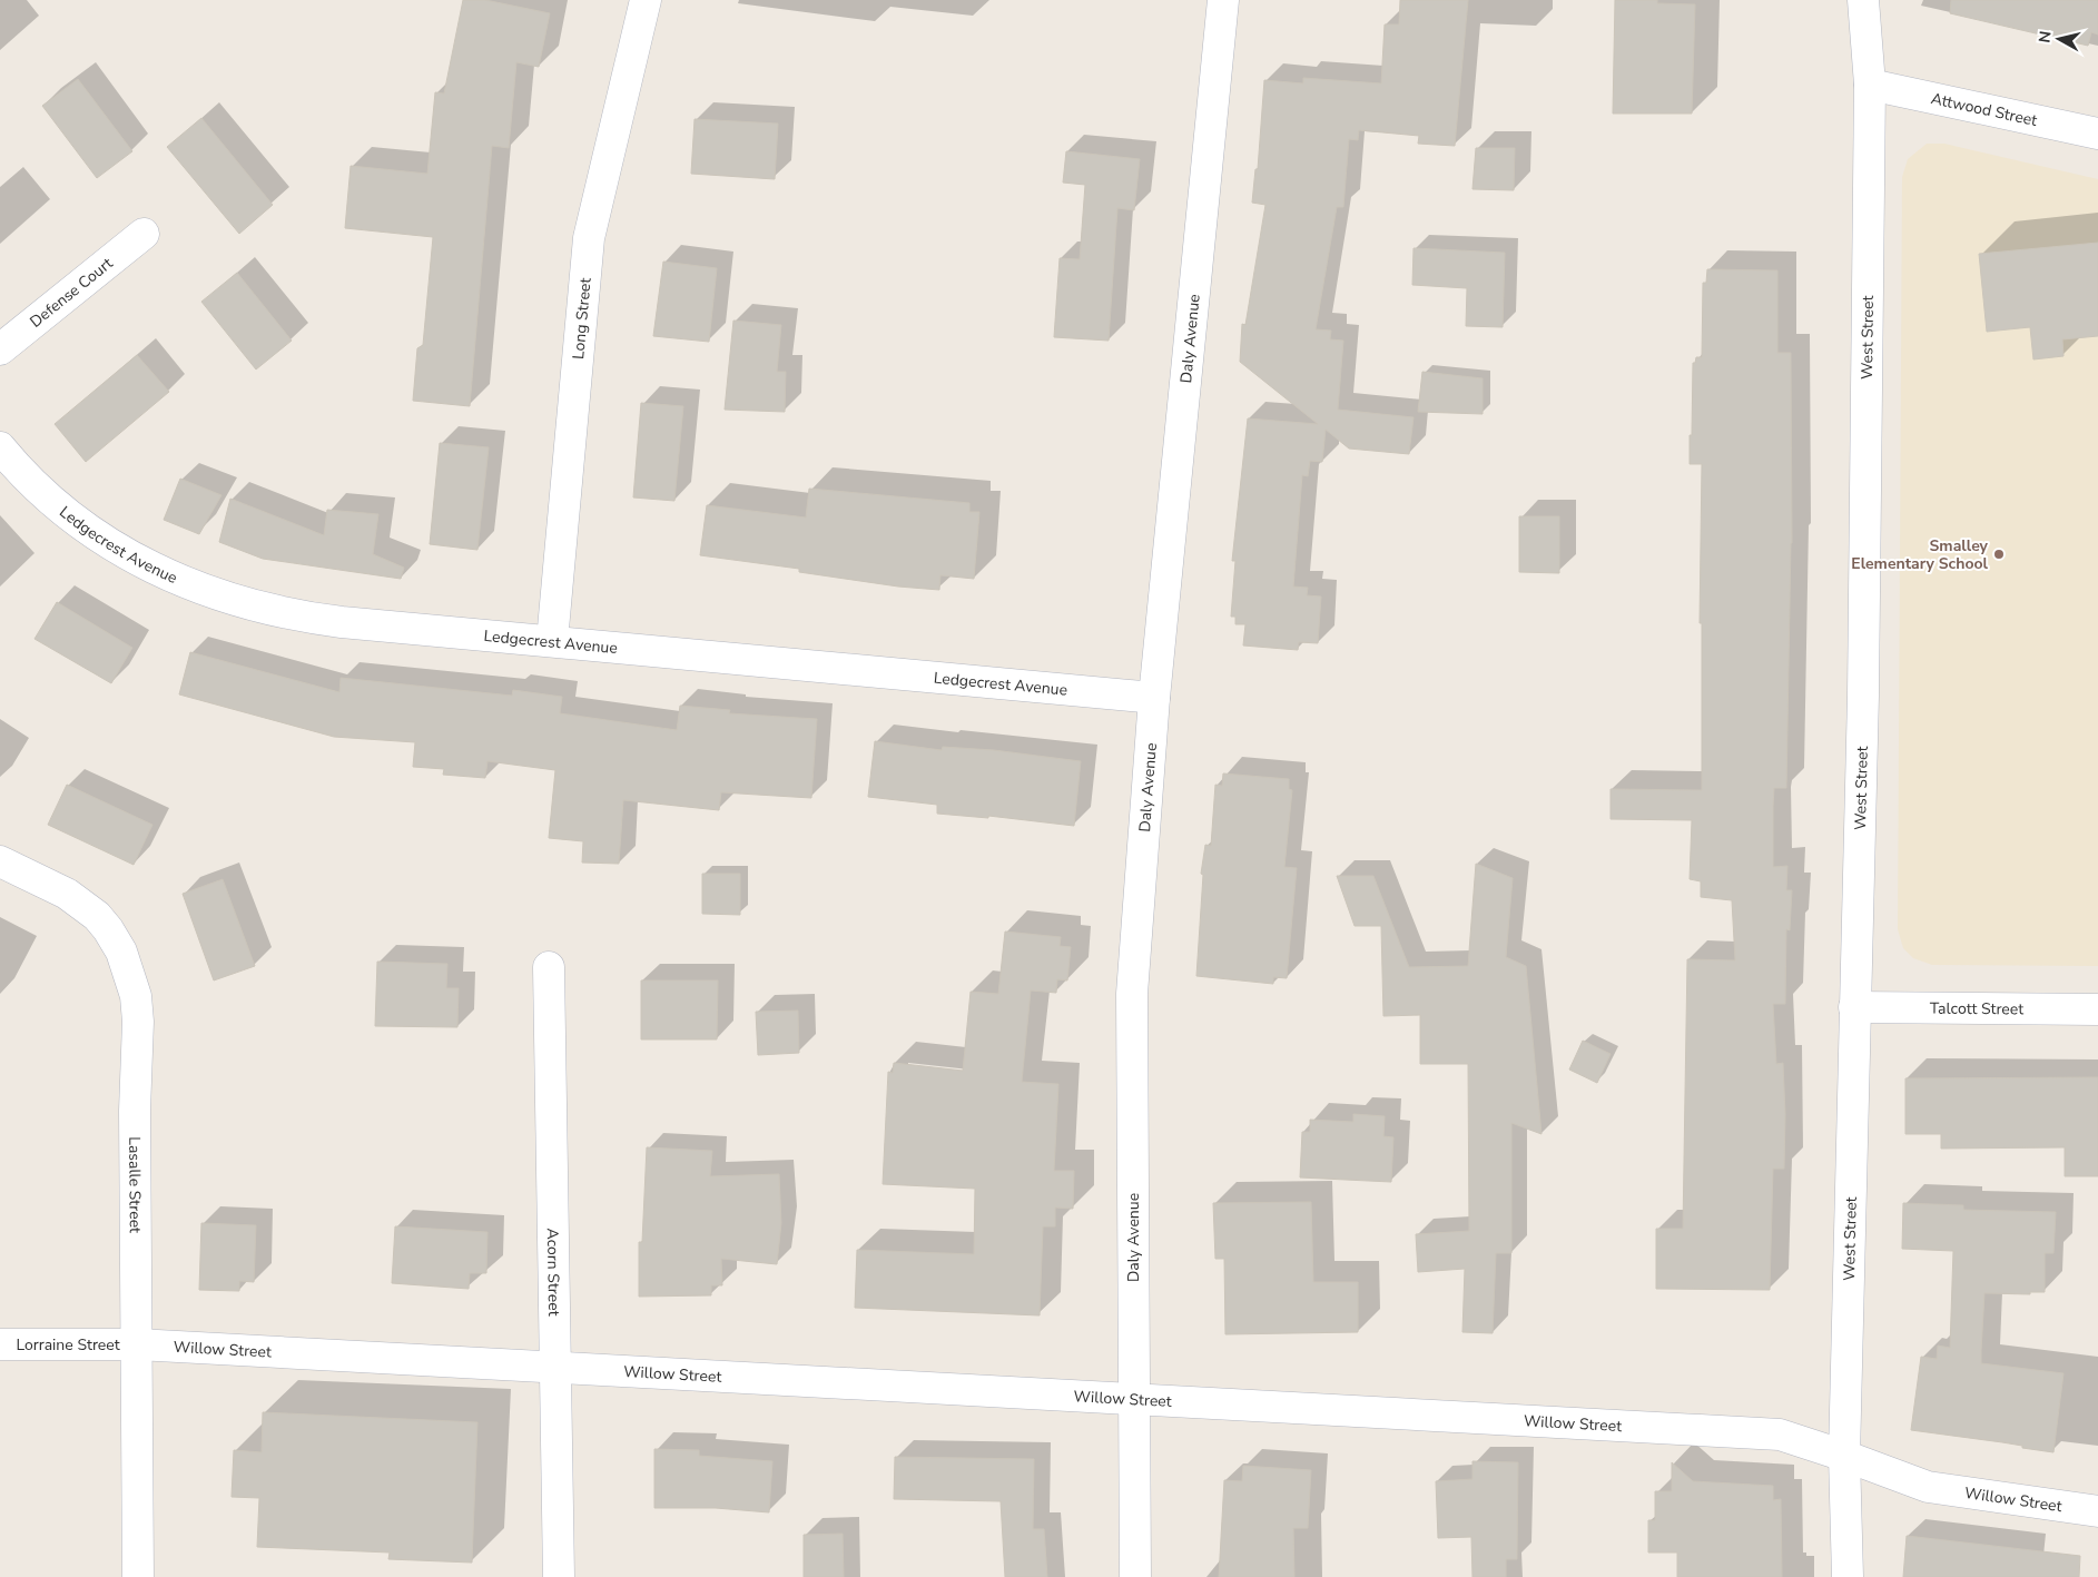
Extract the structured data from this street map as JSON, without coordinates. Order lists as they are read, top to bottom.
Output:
{
  "streets": {
    "street": [
      "Attwood Street",
      "Defense Court",
      "Long Street",
      "Daly Avenue",
      "West Street",
      "Ledgecrest Avenue",
      "Talcott Street",
      "Lasalle Street",
      "Acorn Street",
      "Lorraine Street",
      "Willow Street"
    ]
  },
  "crossings": [
    ["Attwood Street", "West Street"],
    ["Long Street", "Ledgecrest Avenue"],
    ["Daly Avenue", "Ledgecrest Avenue"],
    ["Daly Avenue", "Willow Street"],
    ["West Street", "Talcott Street"],
    ["West Street", "Willow Street"],
    ["Lasalle Street", "Lorraine Street"],
    ["Lasalle Street", "Willow Street"],
    ["Acorn Street", "Willow Street"],
    ["Lorraine Street", "Willow Street"]
  ],
  "places": ["Smalley Elementary School"],
  "north": "left"
}
